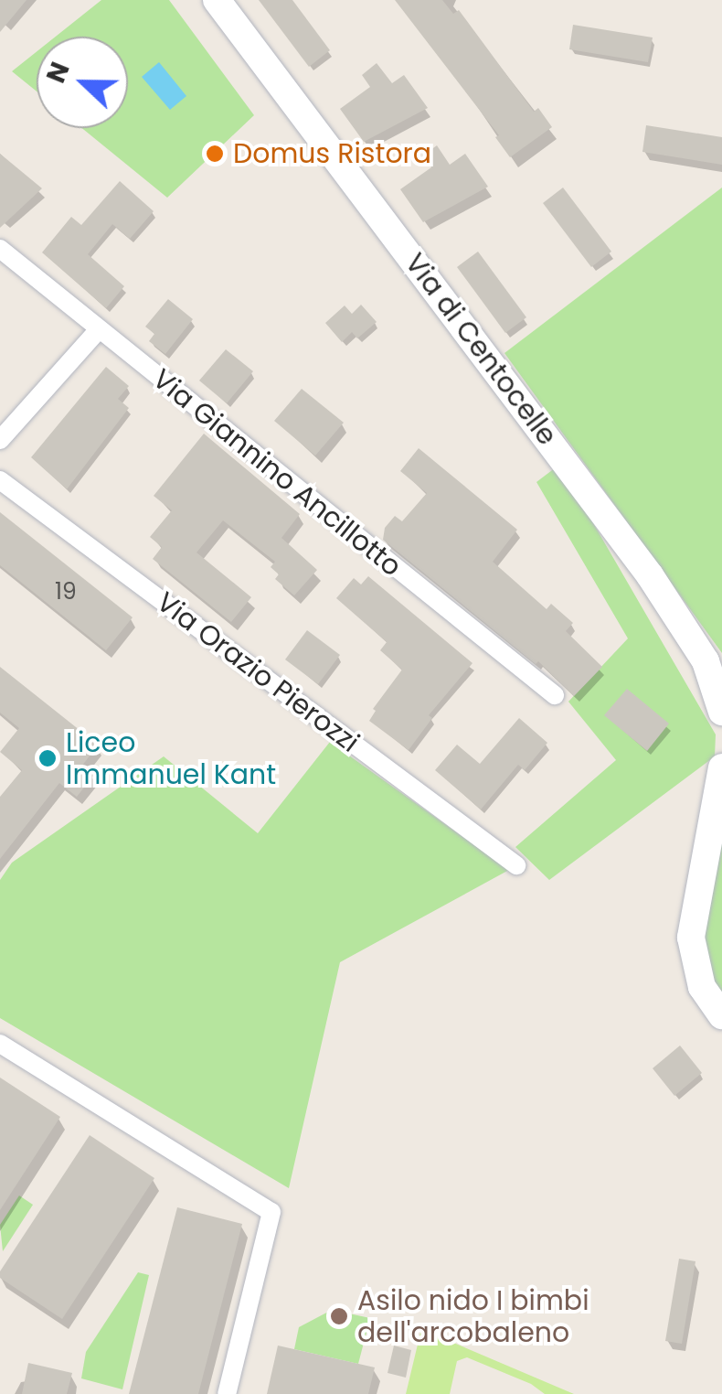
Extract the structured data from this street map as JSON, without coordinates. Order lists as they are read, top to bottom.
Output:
{
  "streets": {
    "street": ["Via di Centocelle", "Via Giannino Ancillotto", "Via Orazio Pierozzi"]
  },
  "places": ["Domus Ristora", "Liceo Immanuel Kant", "Asilo nido I bimbi dell'arcobaleno"],
  "house_numbers": ["19"],
  "north": "left"
}
